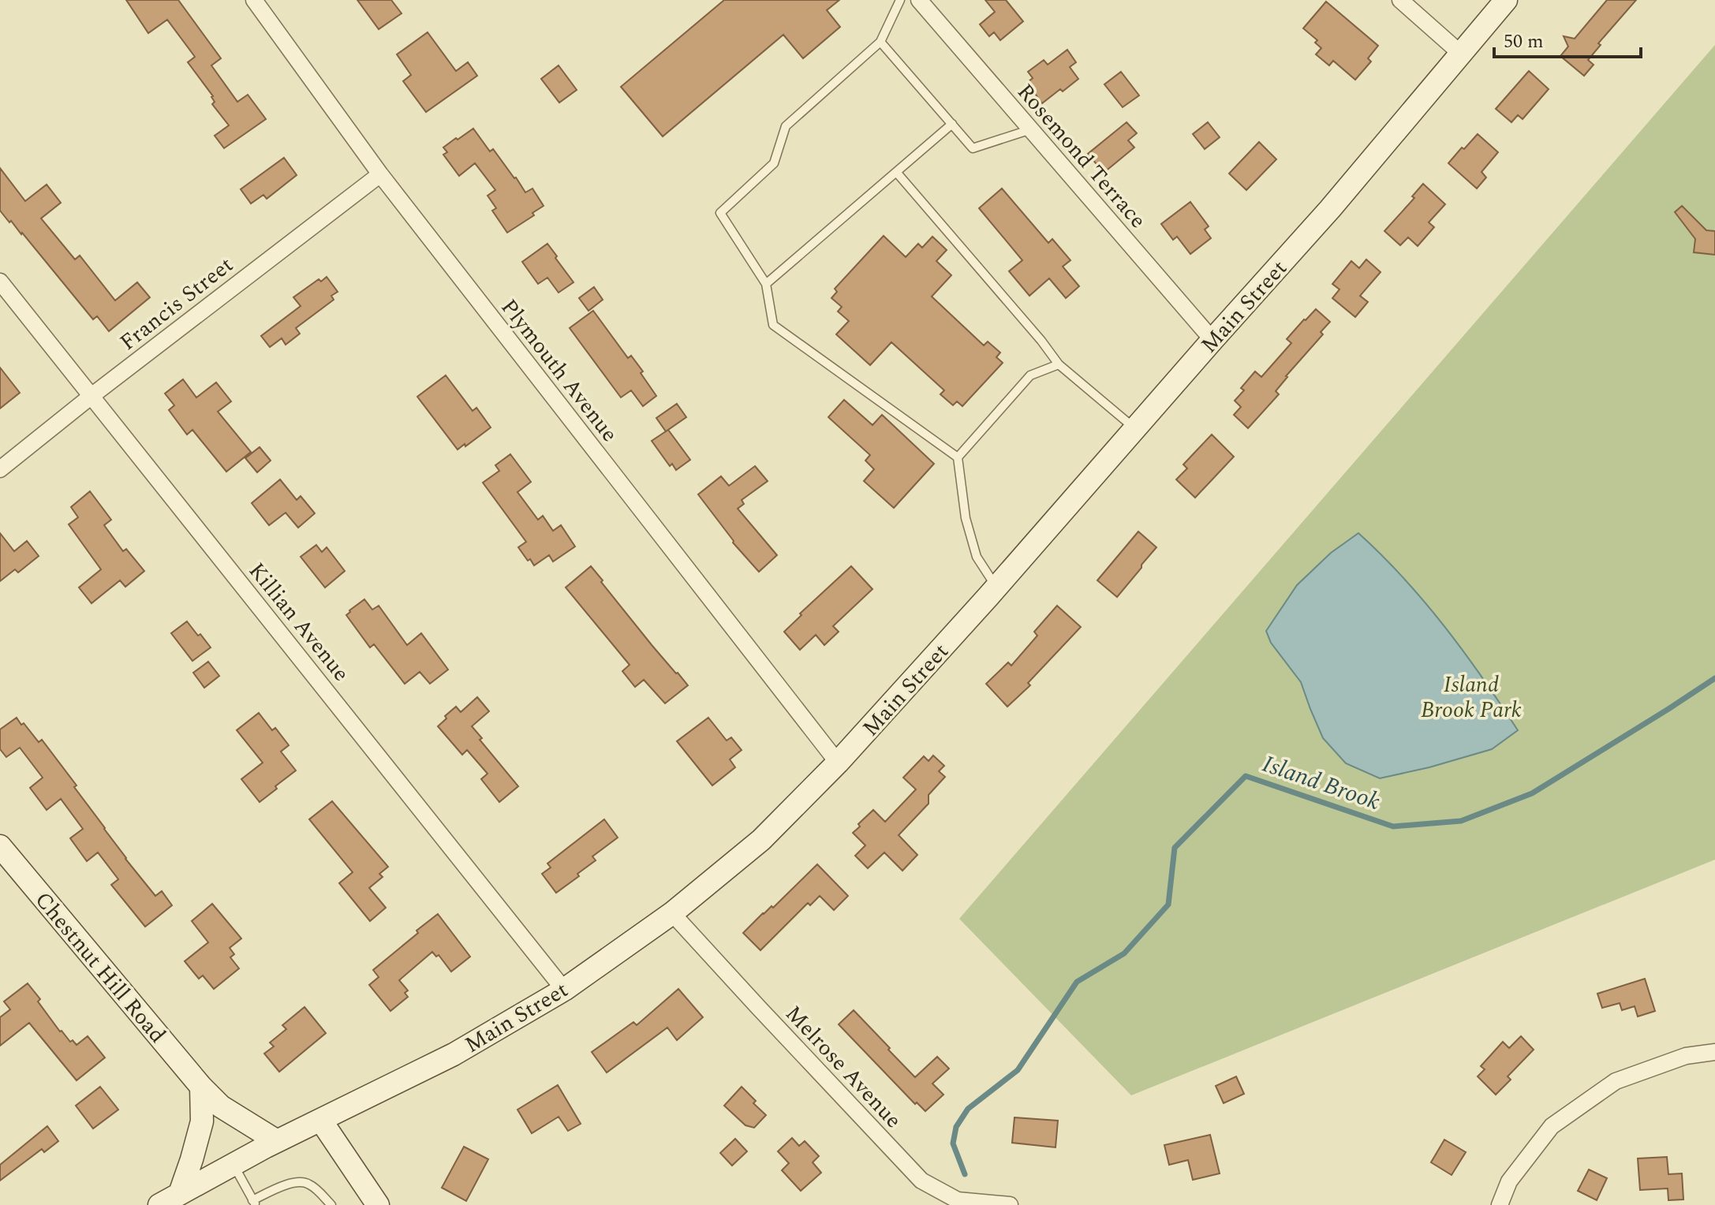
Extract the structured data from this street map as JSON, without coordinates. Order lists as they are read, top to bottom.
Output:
{
  "streets": {
    "main road": ["Main Street", "Chestnut Hill Road"],
    "street": [
      "Rosemond Terrace",
      "Francis Street",
      "Plymouth Avenue",
      "Killian Avenue",
      "Melrose Avenue"
    ]
  },
  "crossings": [
    ["Rosemond Terrace", "Main Street"],
    ["Francis Street", "Plymouth Avenue"],
    ["Francis Street", "Killian Avenue"],
    ["Main Street", "Plymouth Avenue"],
    ["Main Street", "Killian Avenue"],
    ["Main Street", "Chestnut Hill Road"],
    ["Main Street", "Melrose Avenue"]
  ],
  "water": ["Island Brook"],
  "parks": ["Island Brook Park"],
  "scale_bar": "50 m"
}
